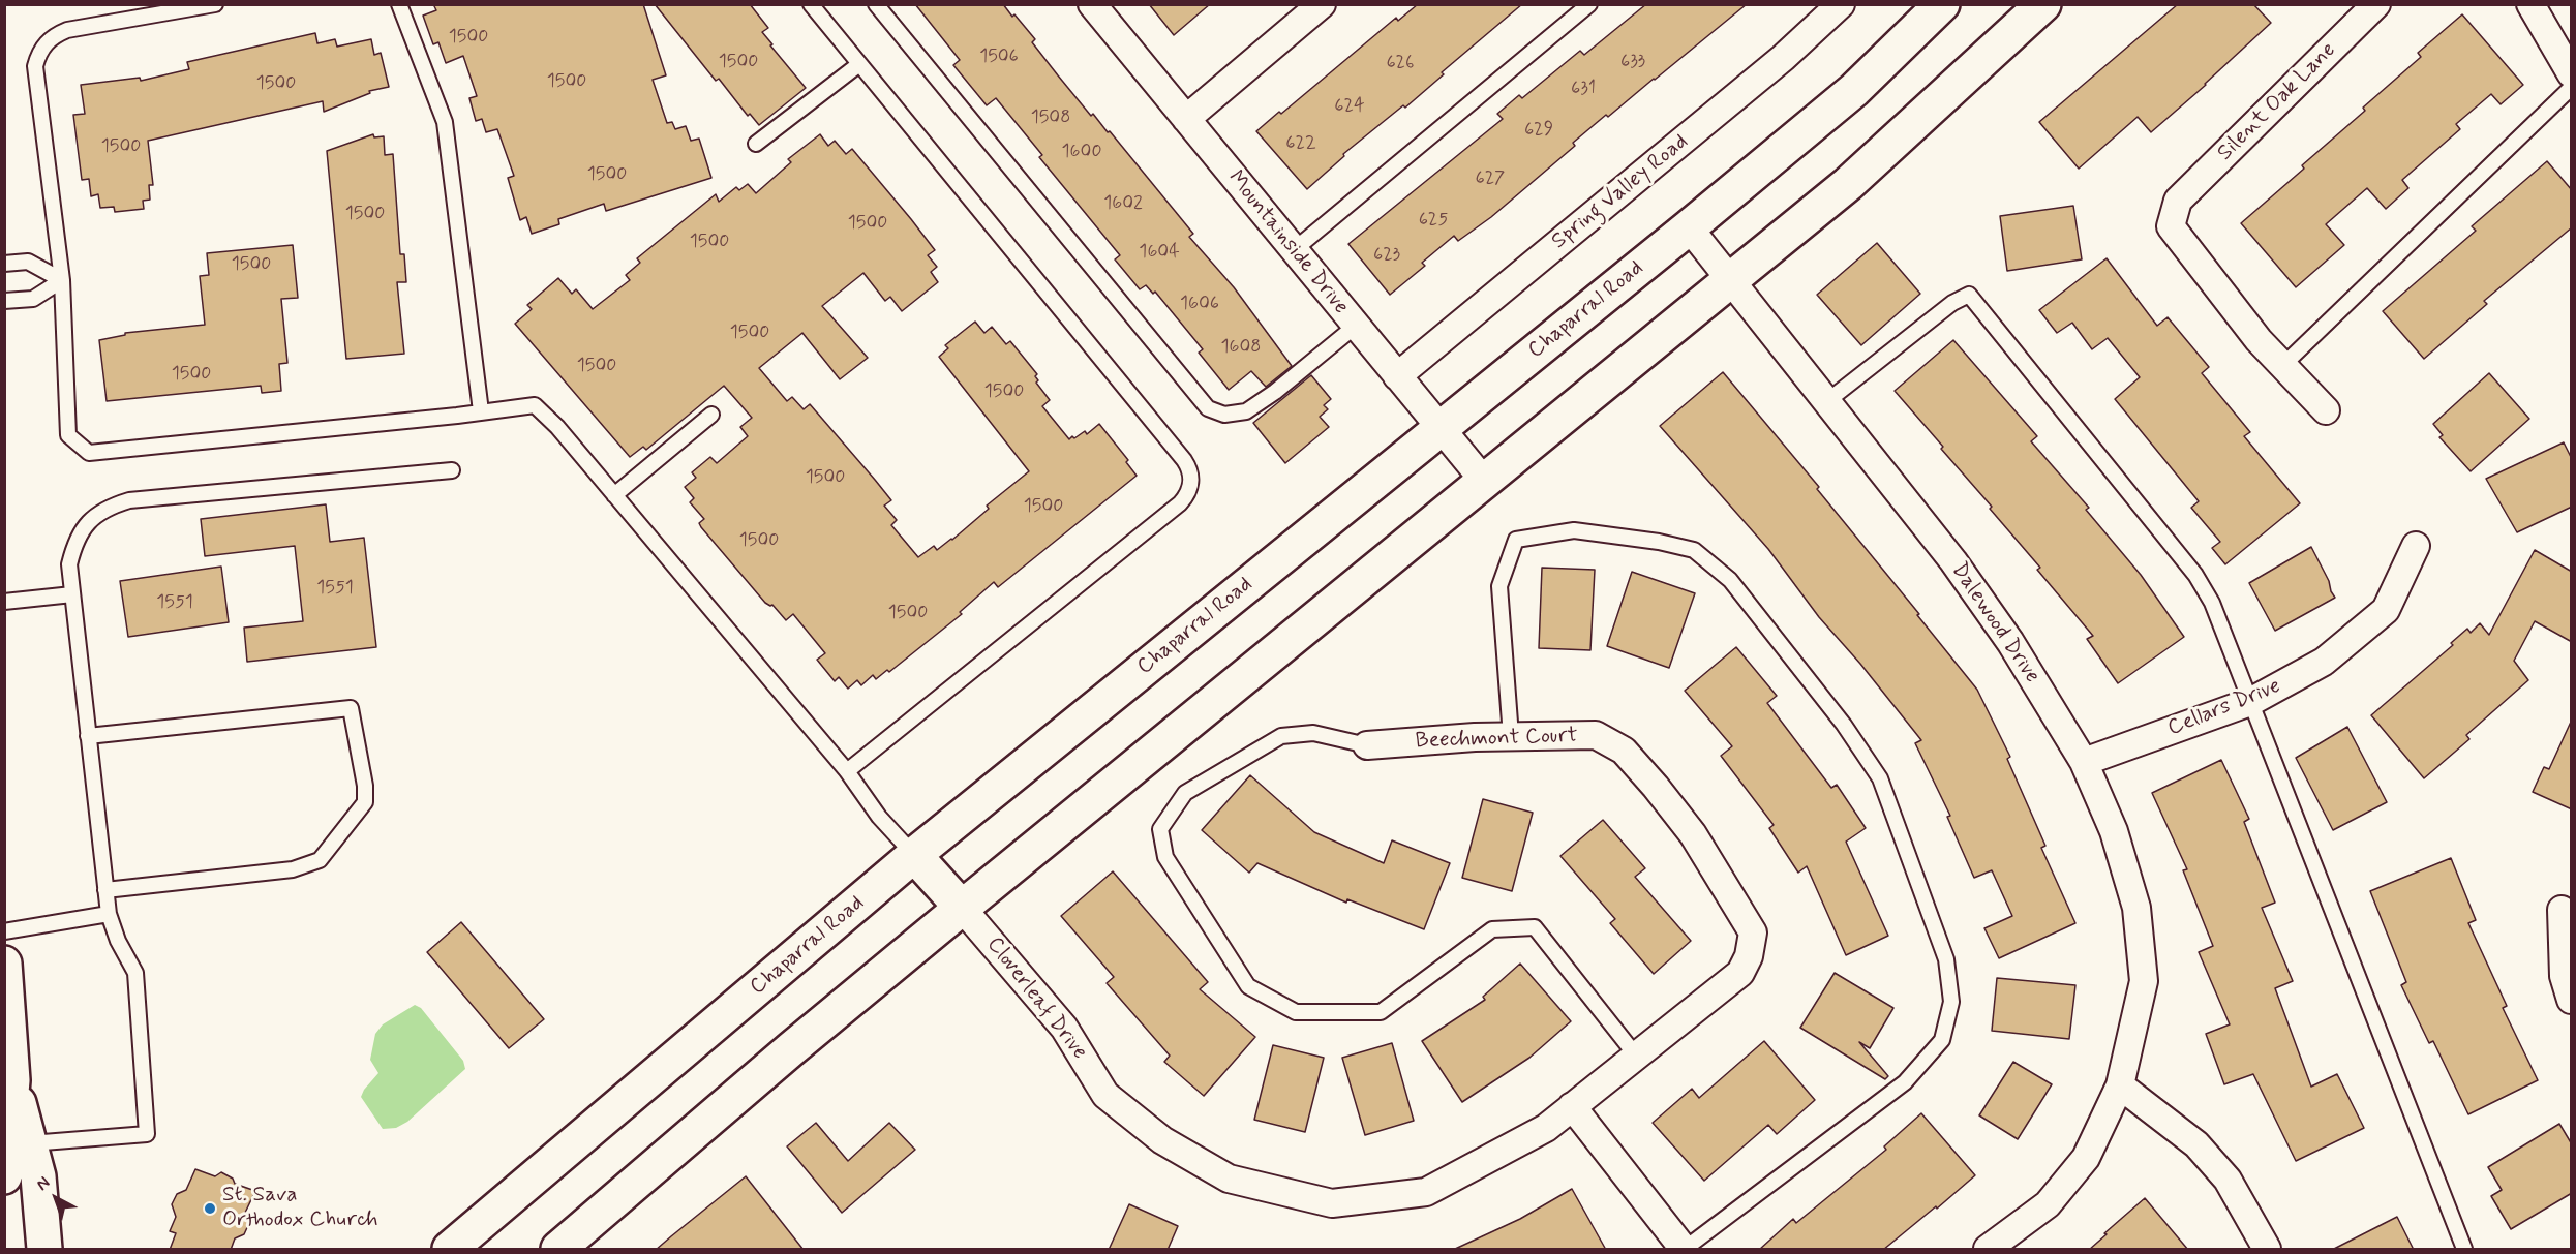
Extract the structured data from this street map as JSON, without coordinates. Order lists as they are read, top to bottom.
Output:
{
  "streets": {
    "main road": ["Chaparral Road"],
    "street": [
      "Silent Oak Lane",
      "Spring Valley Road",
      "Mountainside Drive",
      "Dalewood Drive",
      "Cellars Drive",
      "Beechmont Court",
      "Cloverleaf Drive"
    ]
  },
  "crossings": [
    ["Spring Valley Road", "Mountainside Drive"],
    ["Mountainside Drive", "Chaparral Road"],
    ["Chaparral Road", "Dalewood Drive"],
    ["Dalewood Drive", "Cellars Drive"],
    ["Beechmont Court", "Cloverleaf Drive"]
  ],
  "places": ["St. Sava Orthodox Church"],
  "house_numbers": [
    "1500",
    "1506",
    "1500",
    "633",
    "626",
    "1500",
    "1500",
    "631",
    "624",
    "1508",
    "629",
    "622",
    "1500",
    "1600",
    "1500",
    "627",
    "1602",
    "1500",
    "625",
    "1500",
    "1500",
    "1604",
    "623",
    "1500",
    "1606",
    "1500",
    "1608",
    "1500",
    "1500",
    "1500",
    "1500",
    "1500",
    "1500",
    "1551",
    "1551",
    "1500"
  ],
  "north": "top left"
}
